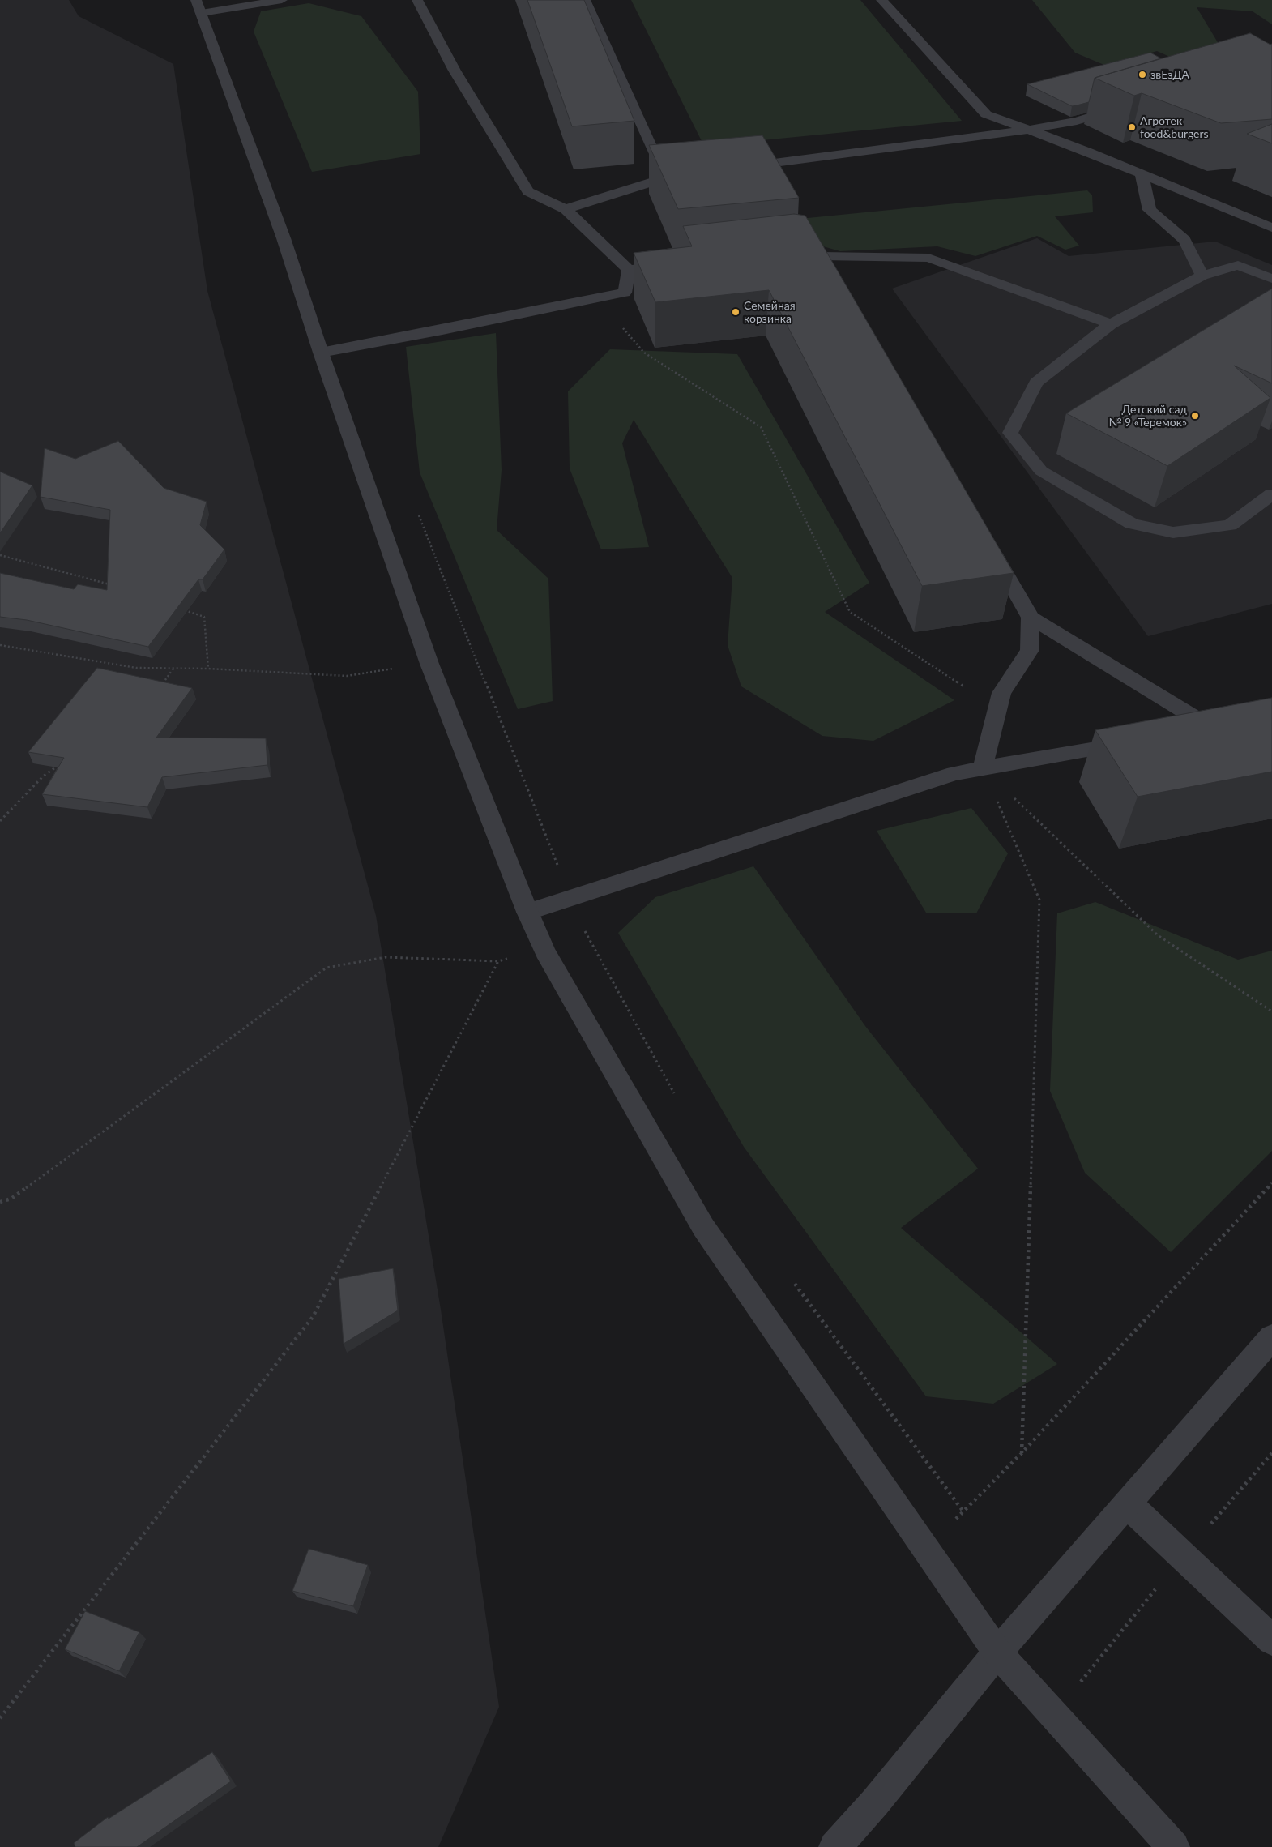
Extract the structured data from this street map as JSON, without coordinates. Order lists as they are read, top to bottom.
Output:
{
  "places": [
    "звЕзДА",
    "Агротек food&burgers",
    "Семейная корзинка",
    "Детский сад № 9 «Теремок»"
  ]
}
